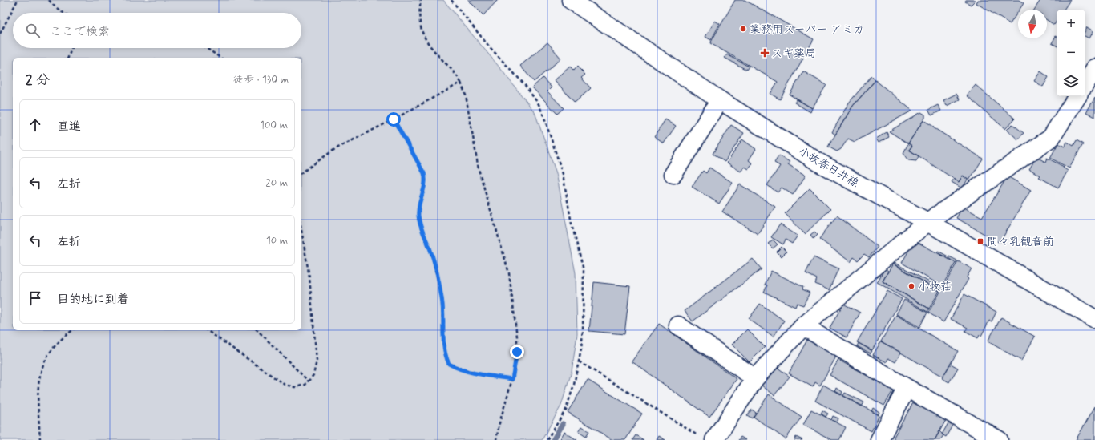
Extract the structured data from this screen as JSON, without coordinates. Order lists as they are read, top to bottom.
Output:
{
  "streets": {
    "street": ["小牧春日井線"]
  },
  "places": {
    "other": ["業務用スーパー アミカ", "小牧荘"],
    "health": ["スギ薬局"],
    "transit": ["間々乳観音前"]
  },
  "north": "bottom",
  "page": {
    "map_buttons": ["+", "−"],
    "search": "ここで検索",
    "heading": ["2 分", "徒歩 · 130 m"],
    "list": [
      ["直進", "100 m"],
      ["左折", "20 m"],
      ["左折", "10 m"],
      "目的地に到着"
    ]
  }
}
